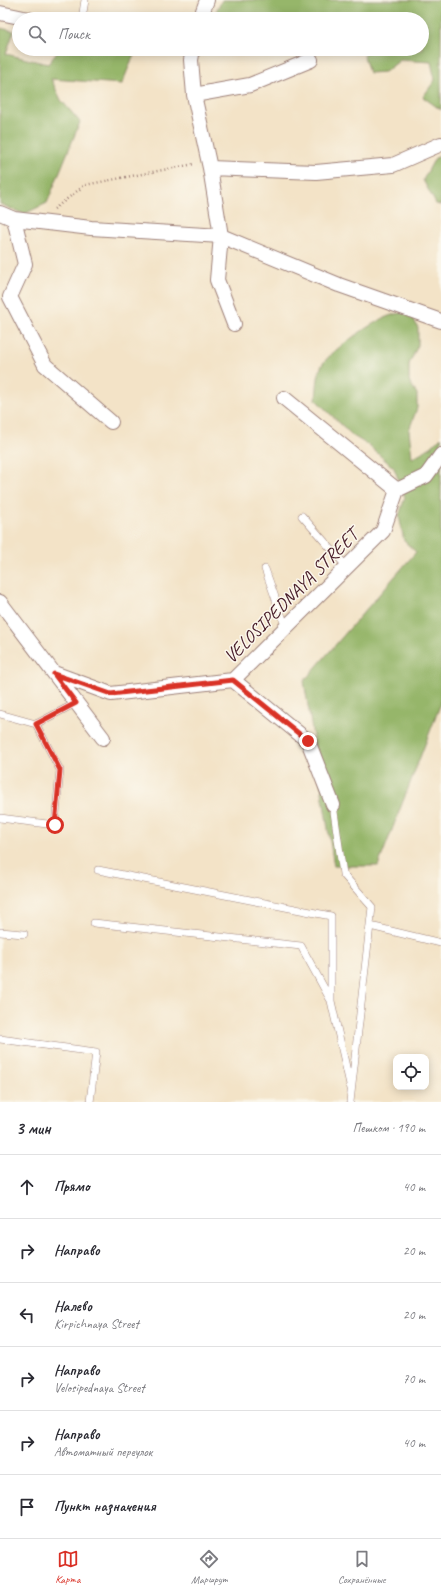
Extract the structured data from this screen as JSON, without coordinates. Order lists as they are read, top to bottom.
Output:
{
  "streets": {
    "street": ["VELOSIPEDNAYA STREET"]
  },
  "page": {
    "search": "Поиск",
    "heading": ["3 мин", "Пешком · 190 m"],
    "list": [
      ["Прямо", "40 m"],
      ["Направо", "20 m"],
      ["Налево", "Kirpichnaya Street", "20 m"],
      ["Направо", "Velosipednaya Street", "70 m"],
      ["Направо", "Автоматный переулок", "40 m"],
      "Пункт назначения"
    ],
    "nav": ["Карта", "Маршрут", "Сохранённые"]
  }
}
